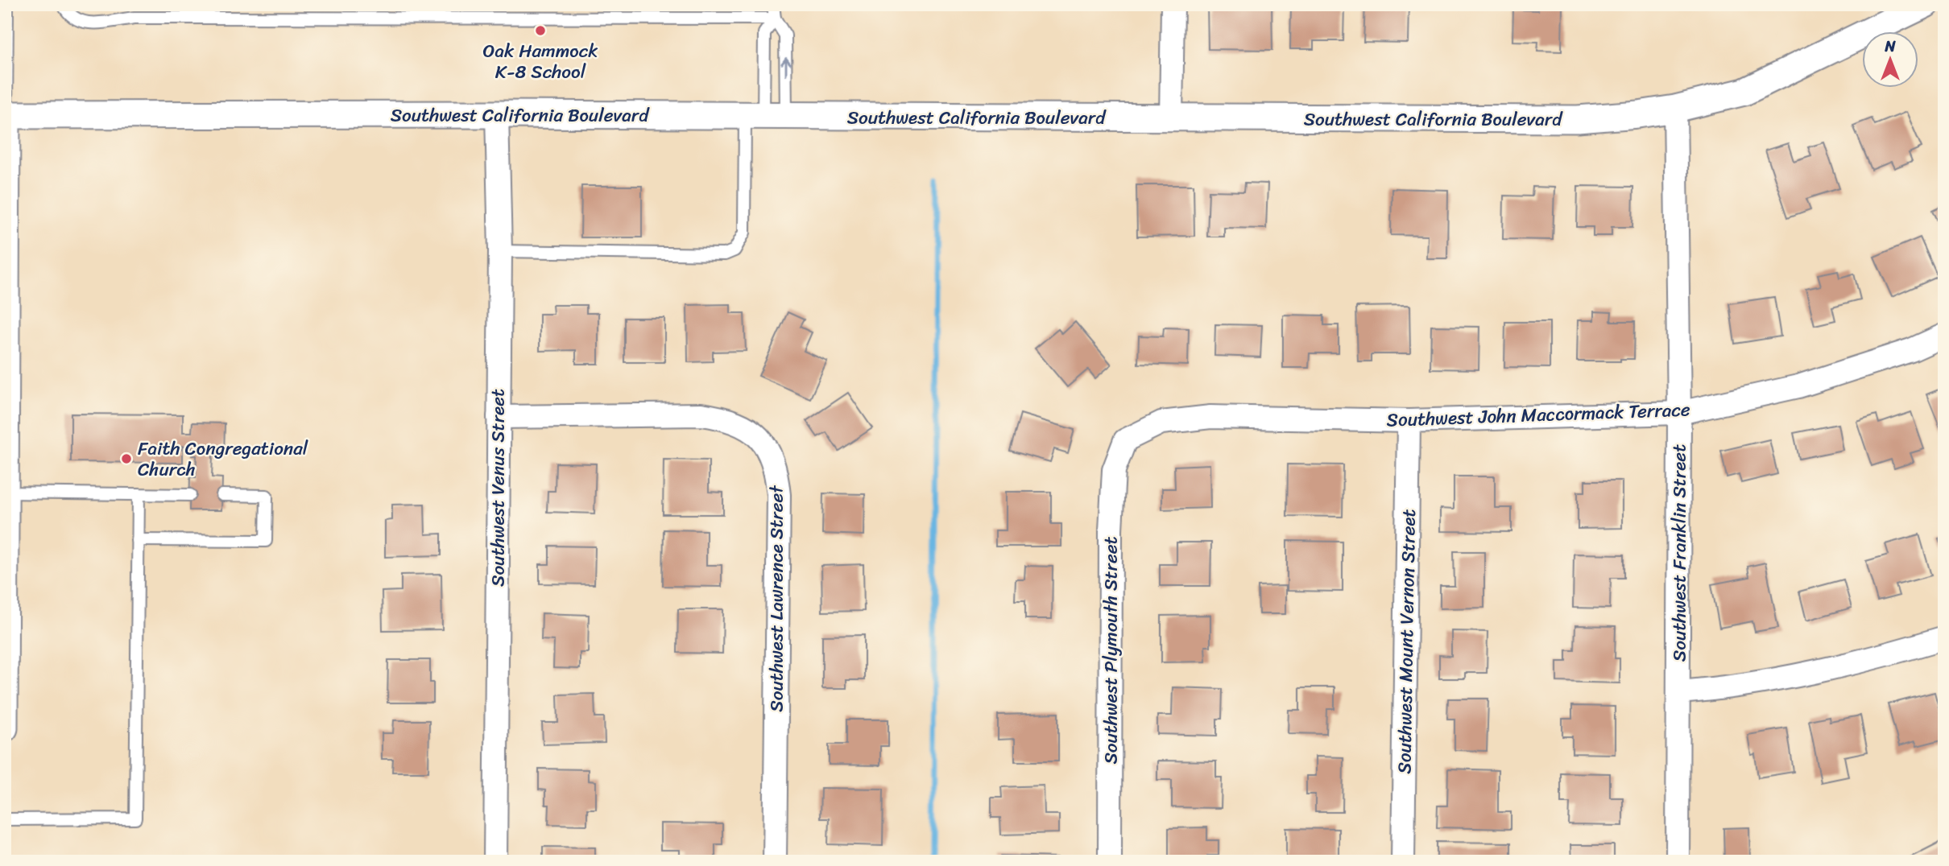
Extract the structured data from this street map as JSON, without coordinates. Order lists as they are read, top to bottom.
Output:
{
  "streets": {
    "street": [
      "Southwest California Boulevard",
      "Southwest John Maccormack Terrace",
      "Southwest Venus Street",
      "Southwest Franklin Street",
      "Southwest Lawrence Street",
      "Southwest Mount Vernon Street",
      "Southwest Plymouth Street"
    ]
  },
  "crossings": [
    ["Southwest California Boulevard", "Southwest Venus Street"],
    ["Southwest California Boulevard", "Southwest Franklin Street"],
    ["Southwest John Maccormack Terrace", "Southwest Franklin Street"],
    ["Southwest John Maccormack Terrace", "Southwest Mount Vernon Street"],
    ["Southwest John Maccormack Terrace", "Southwest Plymouth Street"],
    ["Southwest Venus Street", "Southwest Lawrence Street"]
  ],
  "places": ["Oak Hammock K-8 School", "Faith Congregational Church"],
  "north": "top"
}
